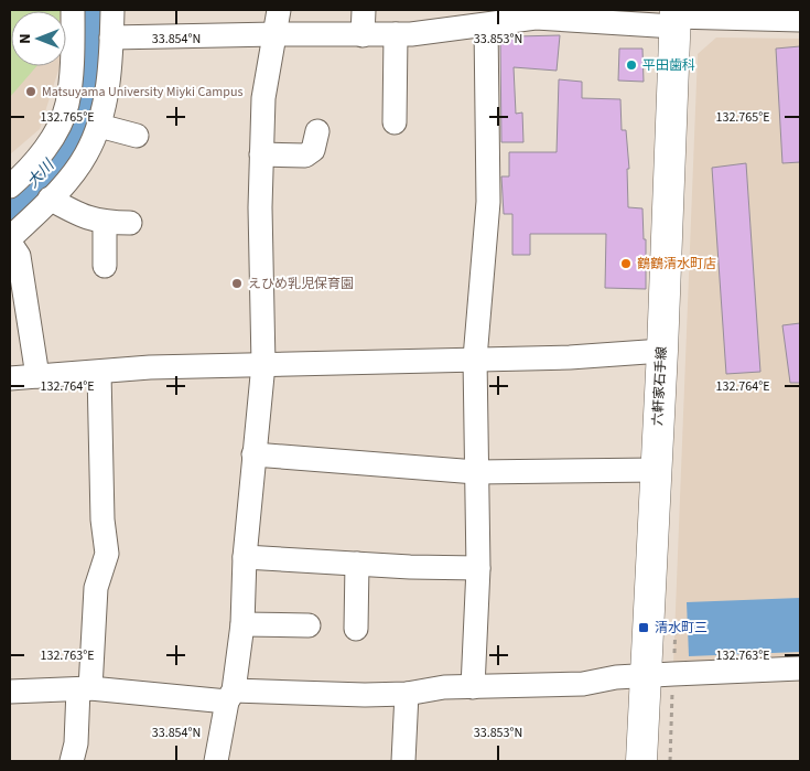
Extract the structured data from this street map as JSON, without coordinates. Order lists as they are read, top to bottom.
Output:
{
  "streets": {
    "main road": ["六軒家石手線"]
  },
  "water": ["大川"],
  "places": {
    "other": [
      "平田歯科",
      "Matsuyama University Miyki Campus",
      "鶴鶴清水町店",
      "えひめ乳児保育園"
    ],
    "transit": ["清水町三"]
  },
  "north": "left",
  "coordinates": [
    "33.854°N",
    "33.853°N",
    "132.765°E",
    "132.764°E",
    "132.763°E"
  ]
}
